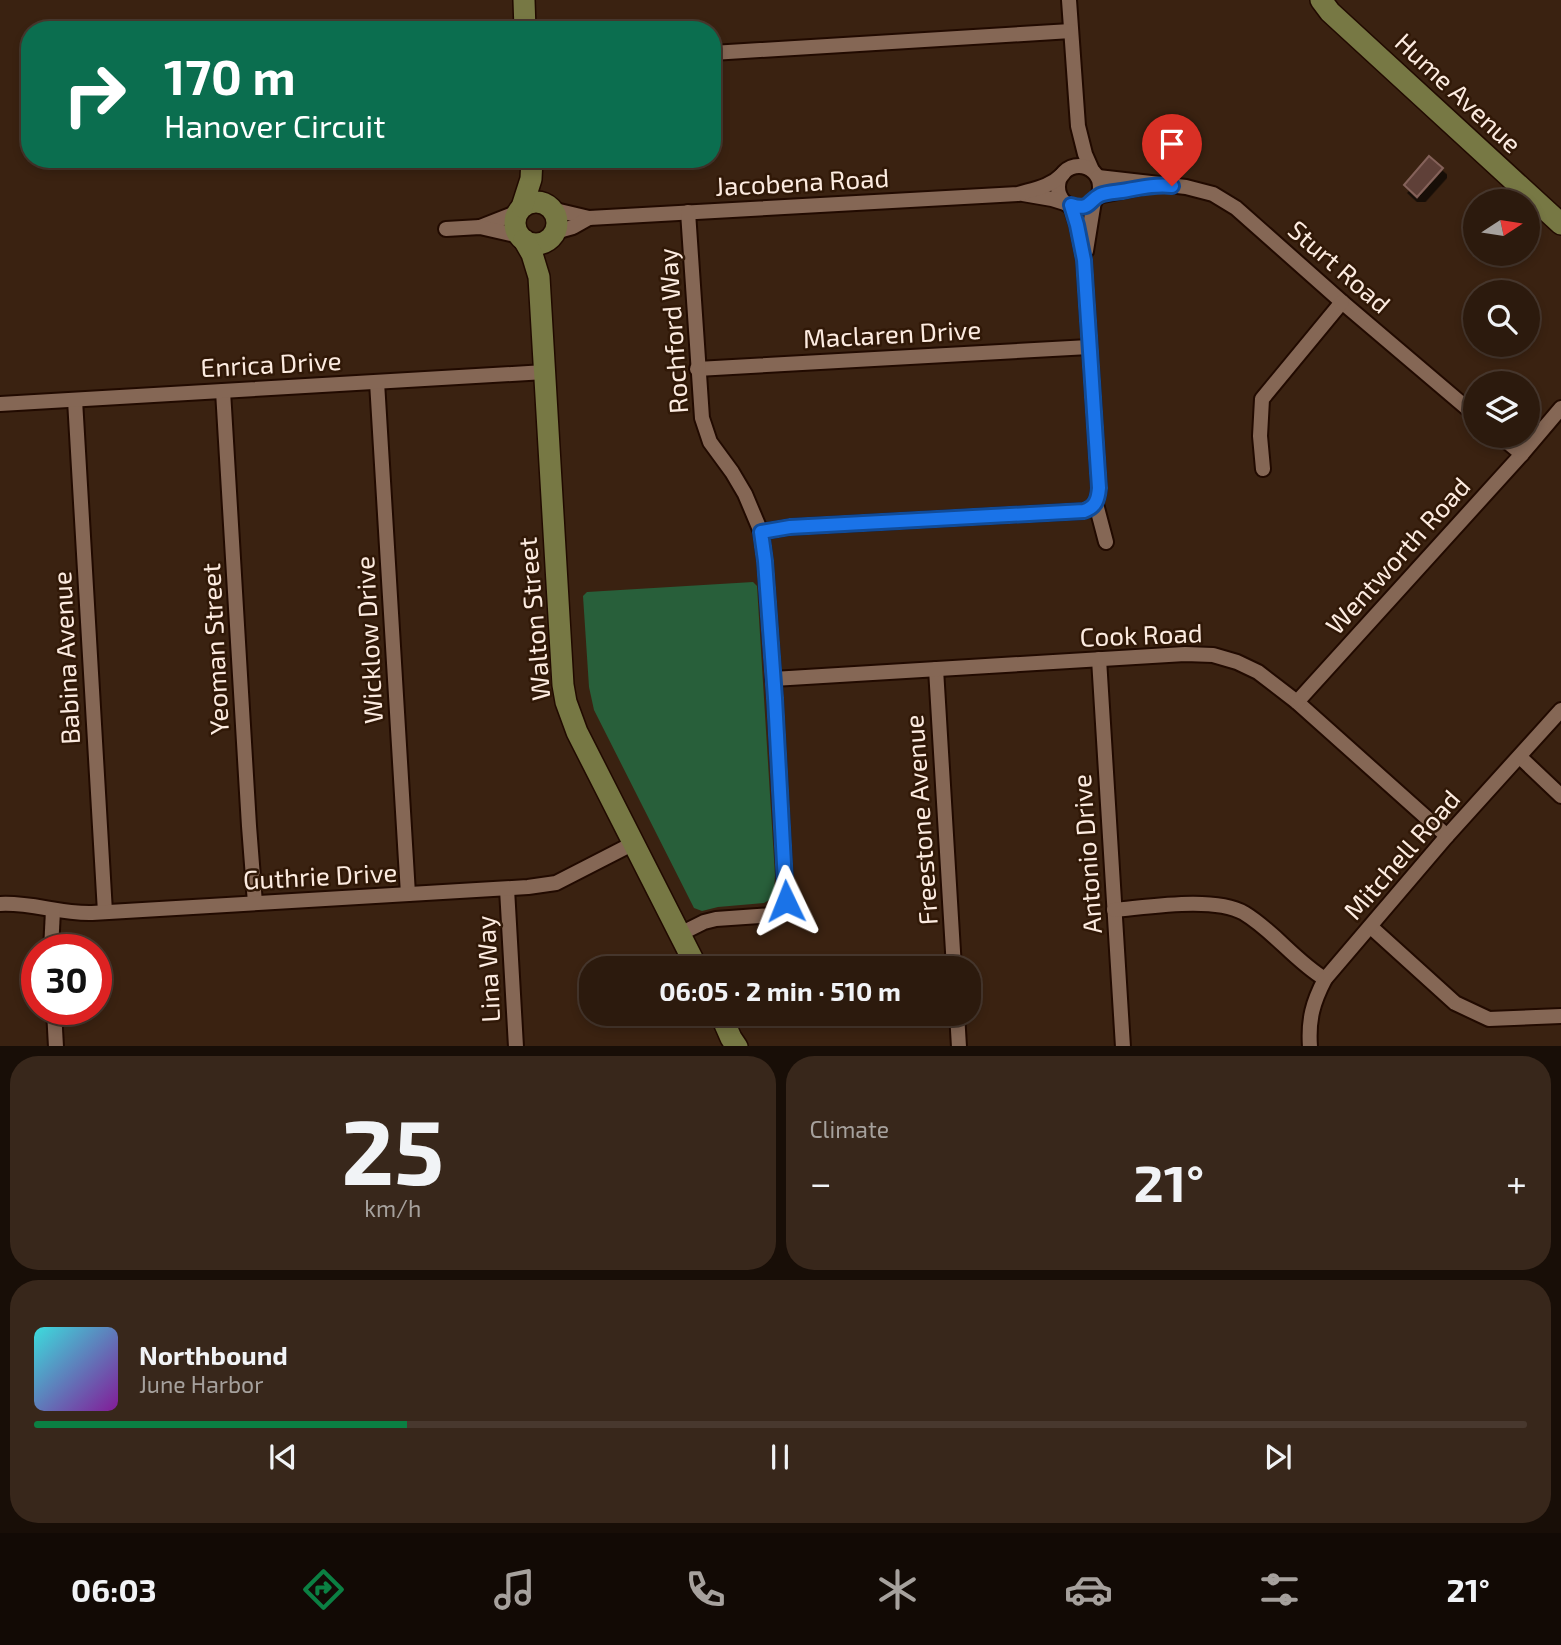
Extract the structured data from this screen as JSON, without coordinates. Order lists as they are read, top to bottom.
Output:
{
  "streets": {
    "street": [
      "Hume Avenue",
      "Jacobena Road",
      "Sturt Road",
      "Rochford Way",
      "Maclaren Drive",
      "Enrica Drive",
      "Wentworth Road",
      "Walton Street",
      "Cook Road",
      "Wicklow Drive",
      "Yeoman Street",
      "Babina Avenue",
      "Freestone Avenue",
      "Antonio Drive",
      "Mitchell Road",
      "Guthrie Drive",
      "Lina Way"
    ]
  },
  "crossings": [
    ["Jacobena Road", "Sturt Road"],
    ["Jacobena Road", "Rochford Way"],
    ["Jacobena Road", "Walton Street"],
    ["Rochford Way", "Maclaren Drive"],
    ["Rochford Way", "Walton Street"],
    ["Rochford Way", "Cook Road"],
    ["Enrica Drive", "Walton Street"],
    ["Enrica Drive", "Wicklow Drive"],
    ["Enrica Drive", "Yeoman Street"],
    ["Enrica Drive", "Babina Avenue"],
    ["Wentworth Road", "Cook Road"],
    ["Walton Street", "Guthrie Drive"],
    ["Cook Road", "Freestone Avenue"],
    ["Cook Road", "Antonio Drive"],
    ["Cook Road", "Mitchell Road"],
    ["Wicklow Drive", "Guthrie Drive"],
    ["Yeoman Street", "Guthrie Drive"],
    ["Babina Avenue", "Guthrie Drive"],
    ["Guthrie Drive", "Lina Way"]
  ],
  "north": "right",
  "page": {
    "turn": ["170 m", "Hanover Circuit"],
    "limit": "30",
    "trip": "06:05 · 2 min · 510 m",
    "tile": [
      ["25", "km/h"],
      "Climate"
    ],
    "heat": ["−", "21°", "+"],
    "song": ["Northbound", "June Harbor"],
    "tabs": ["06:03", "21°"]
  }
}
